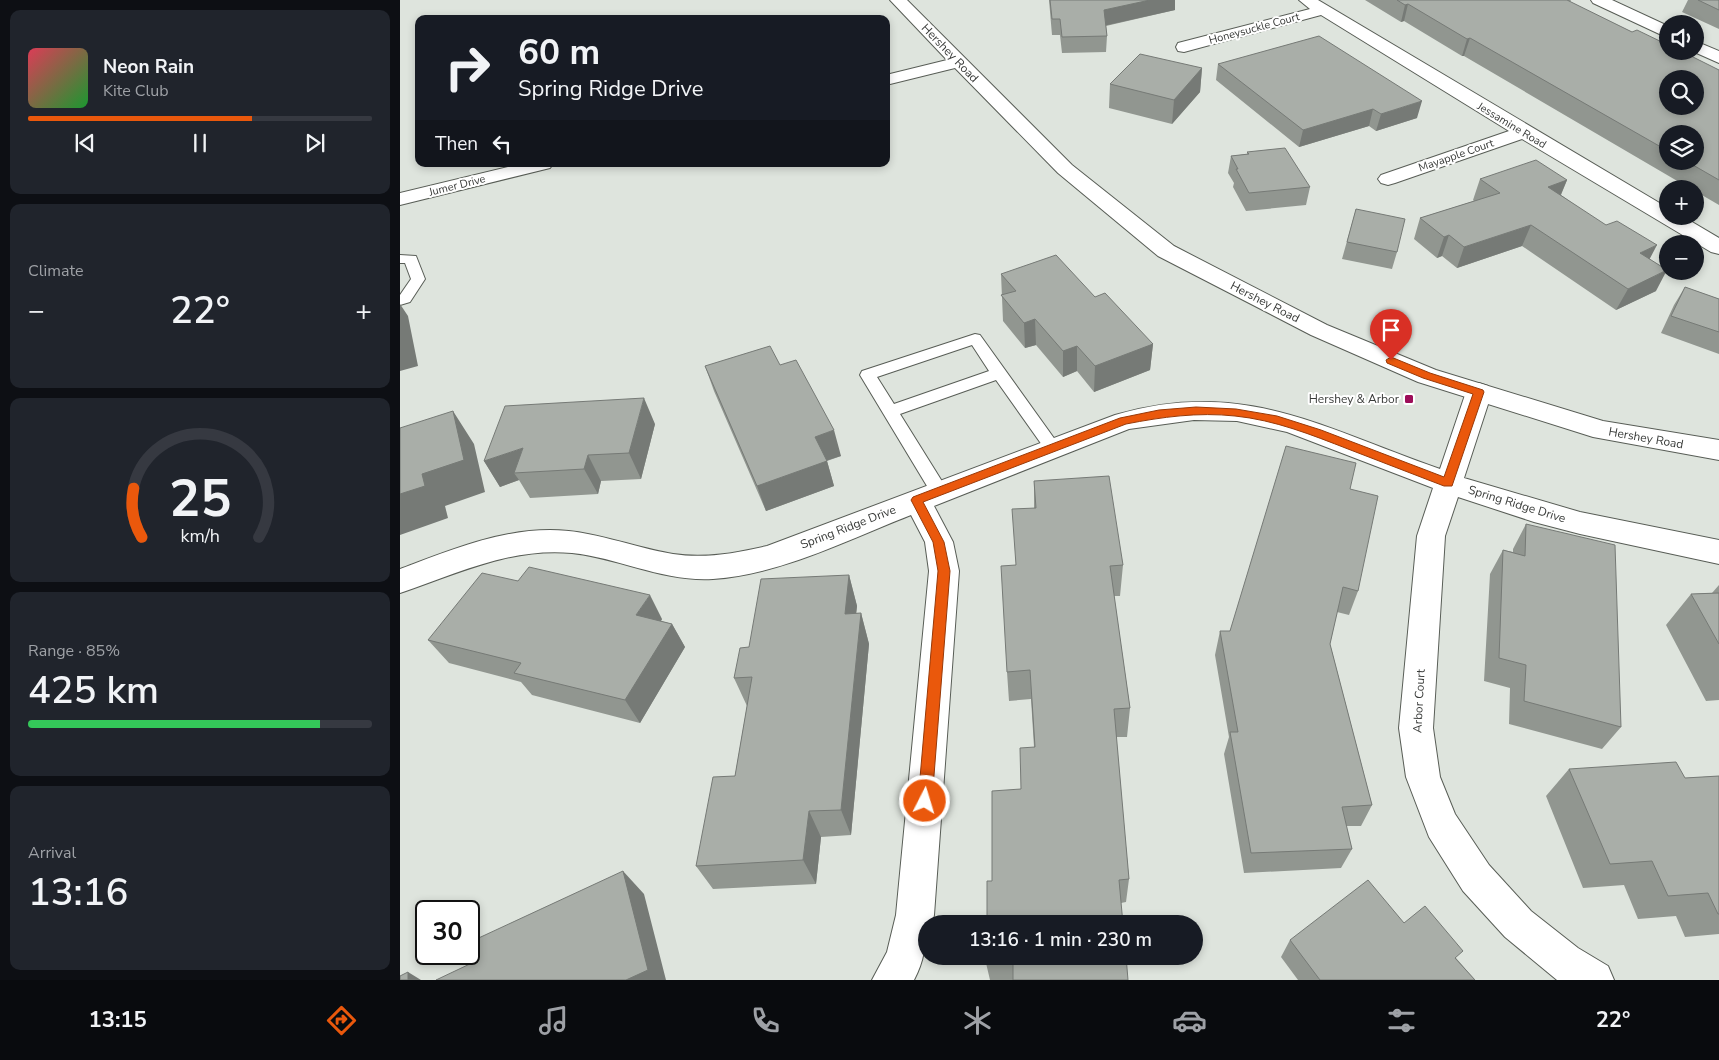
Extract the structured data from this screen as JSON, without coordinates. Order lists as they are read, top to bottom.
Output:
{
  "streets": {
    "street": [
      "Honeysuckle Court",
      "Hershey Road",
      "Jessamine Road",
      "Mayapple Court",
      "Jumer Drive",
      "Spring Ridge Drive",
      "Arbor Court"
    ]
  },
  "crossings": [
    ["Honeysuckle Court", "Jessamine Road"],
    ["Hershey Road", "Arbor Court"],
    ["Jessamine Road", "Mayapple Court"],
    ["Spring Ridge Drive", "Arbor Court"]
  ],
  "places": {
    "transit": ["Hershey & Arbor"]
  },
  "page": {
    "map_buttons": ["+", "−"],
    "turn": ["60 m", "Spring Ridge Drive"],
    "song": ["Neon Rain", "Kite Club"],
    "then": "Then",
    "tile": [
      "Climate",
      ["Range · 85%", "425 km"],
      ["Arrival", "13:16"]
    ],
    "heat": ["−", "22°", "+"],
    "limit": "30",
    "trip": "13:16 · 1 min · 230 m",
    "tabs": ["13:15", "22°"],
    "gauge": ["25", "km/h"]
  }
}
